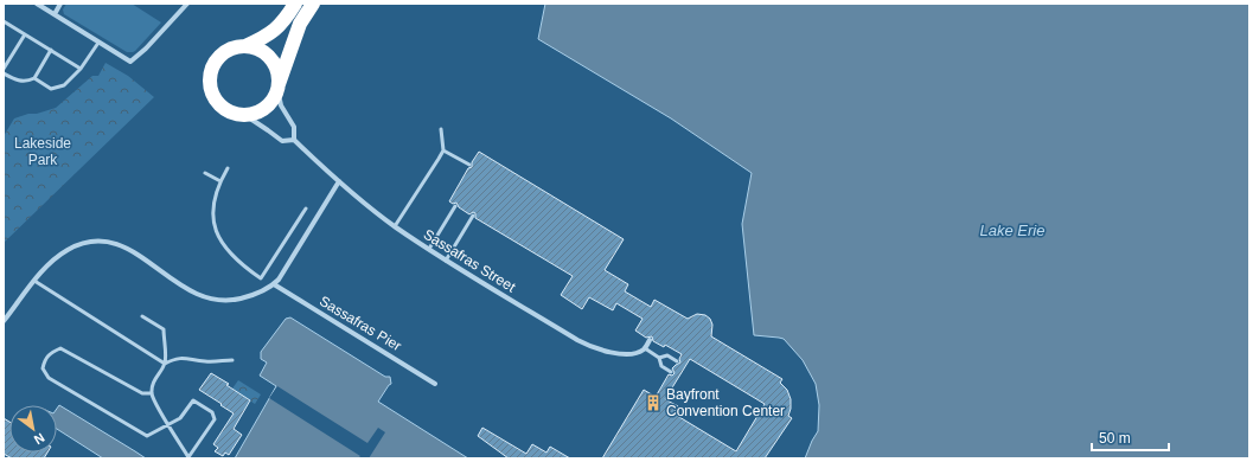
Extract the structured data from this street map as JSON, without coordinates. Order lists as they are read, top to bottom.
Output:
{
  "streets": {
    "street": ["Sassafras Street", "Sassafras Pier"]
  },
  "water": ["Lake Erie"],
  "parks": ["Lakeside Park"],
  "places": {
    "building": ["Bayfront Convention Center"]
  },
  "scale_bar": "50 m",
  "north": "bottom right"
}
